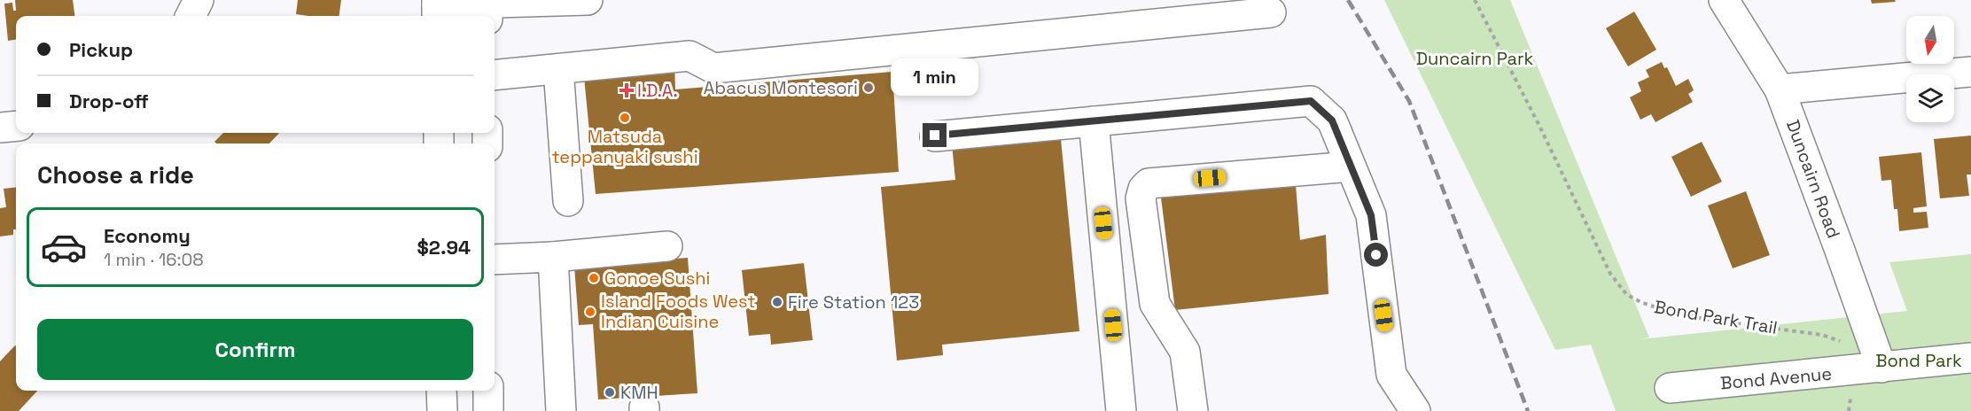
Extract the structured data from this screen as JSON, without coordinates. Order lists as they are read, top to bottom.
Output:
{
  "streets": {
    "street": ["Duncairn Road", "Bond Avenue"],
    "path": ["Bond Park Trail"]
  },
  "crossings": [
    ["Duncairn Road", "Bond Avenue"]
  ],
  "parks": ["Duncairn Park", "Bond Park"],
  "places": {
    "other": [
      "Abacus Montesori",
      "Matsuda teppanyaki sushi",
      "Gonoe Sushi",
      "Fire Station 123",
      "Island Foods West Indian Cuisine",
      "KMH"
    ],
    "health": ["I.D.A."]
  },
  "north": "bottom",
  "page": {
    "banner": ["Pickup", "Drop-off"],
    "bubble": "1 min",
    "heading": "Choose a ride",
    "list": [
      {
        "name": "Economy",
        "note": "1 min · 16:08",
        "value": "$2.94"
      }
    ],
    "buttons": "Confirm"
  }
}
